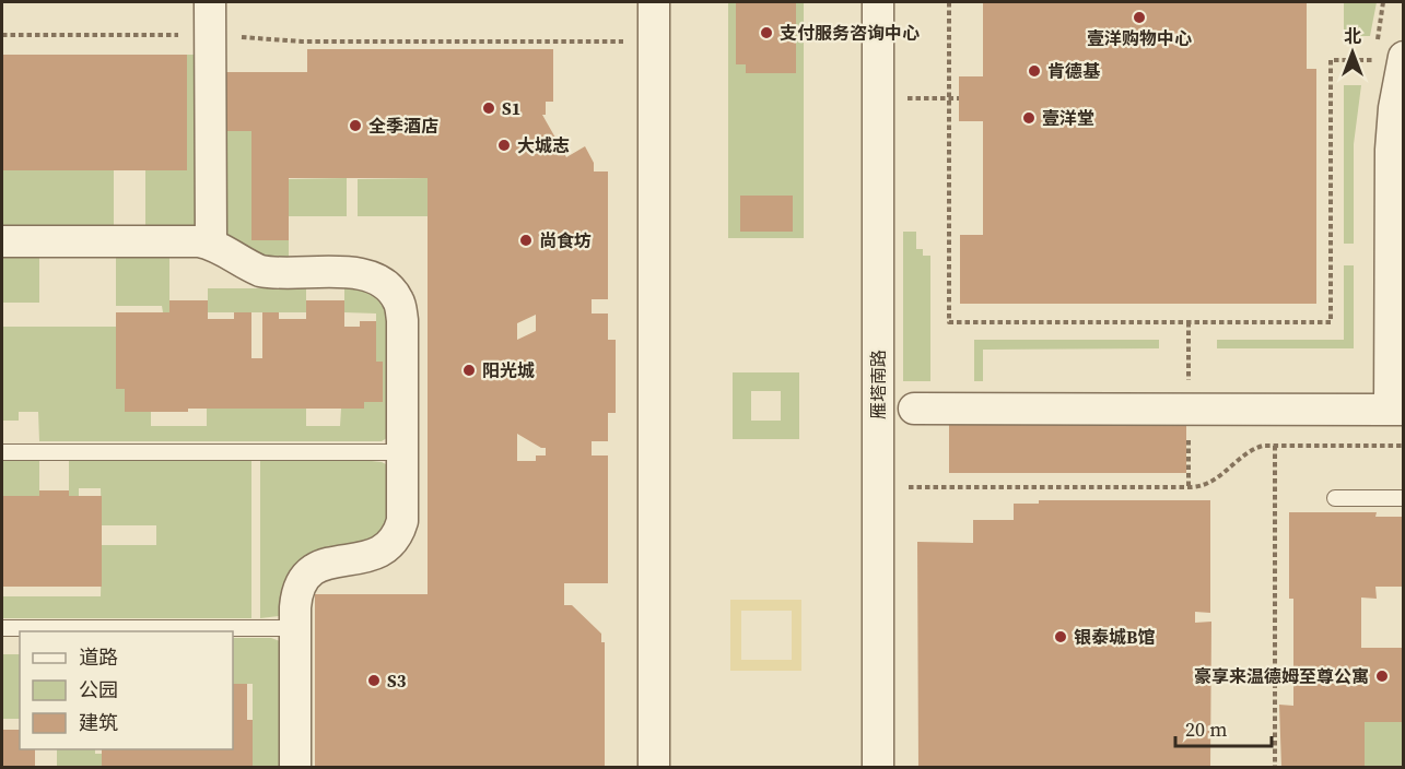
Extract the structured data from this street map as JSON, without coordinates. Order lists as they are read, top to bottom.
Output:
{
  "streets": {
    "street": ["雁塔南路"]
  },
  "places": [
    "壹洋购物中心",
    "支付服务咨询中心",
    "肯德基",
    "S1",
    "壹洋堂",
    "全季酒店",
    "大城志",
    "尚食坊",
    "阳光城",
    "银泰城B馆",
    "豪享来温德姆至尊公寓",
    "S3"
  ],
  "legend": ["道路", "公园", "建筑"],
  "scale_bar": "20 m",
  "north": "top"
}
